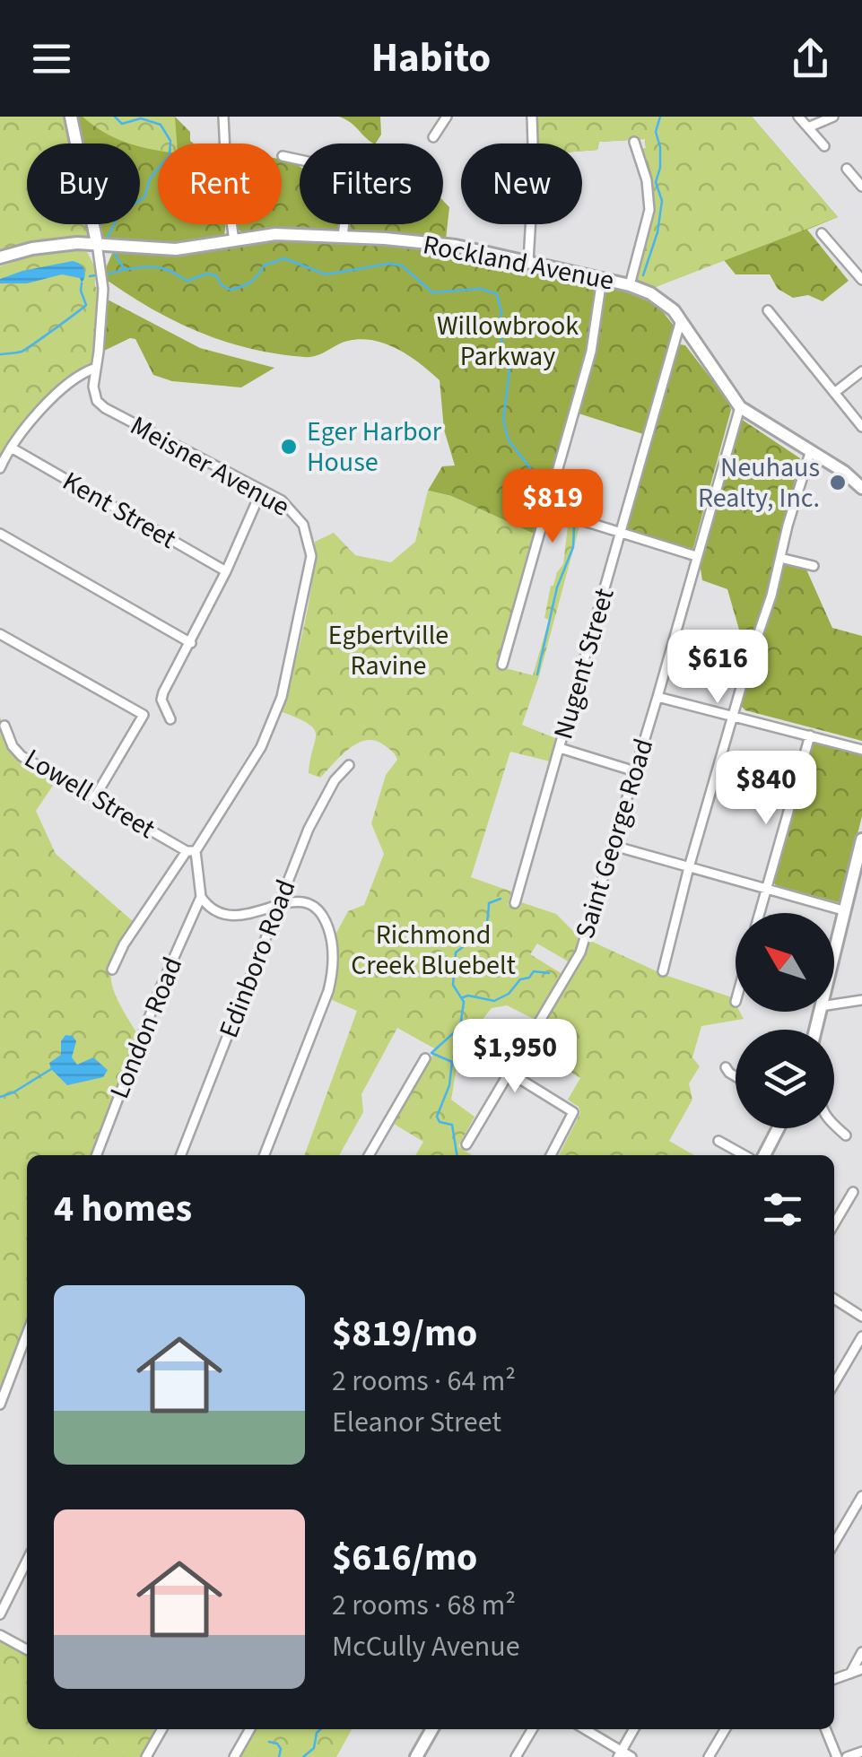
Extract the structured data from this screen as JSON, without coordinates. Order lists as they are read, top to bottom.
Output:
{
  "streets": {
    "street": [
      "Rockland Avenue",
      "Meisner Avenue",
      "Kent Street",
      "Nugent Street",
      "Lowell Street",
      "Saint George Road",
      "Edinboro Road",
      "London Road"
    ]
  },
  "crossings": [
    ["Rockland Avenue", "Meisner Avenue"],
    ["Rockland Avenue", "Nugent Street"],
    ["Rockland Avenue", "Saint George Road"],
    ["Meisner Avenue", "Lowell Street"]
  ],
  "parks": ["Willowbrook Parkway", "Egbertville Ravine", "Richmond Creek Bluebelt"],
  "places": ["Eger Harbor House", "Neuhaus Realty, Inc."],
  "north": "top left",
  "page": {
    "header": "Habito",
    "chip": [
      "Buy",
      "Rent",
      "Filters",
      "New"
    ],
    "price": [
      "$819",
      "$616",
      "$840",
      "$1,950"
    ],
    "heading": "4 homes",
    "list": [
      {
        "name": "$819/mo",
        "note": "2 rooms · 64 m² · Eleanor Street"
      },
      {
        "name": "$616/mo",
        "note": "2 rooms · 68 m² · McCully Avenue"
      }
    ]
  }
}
